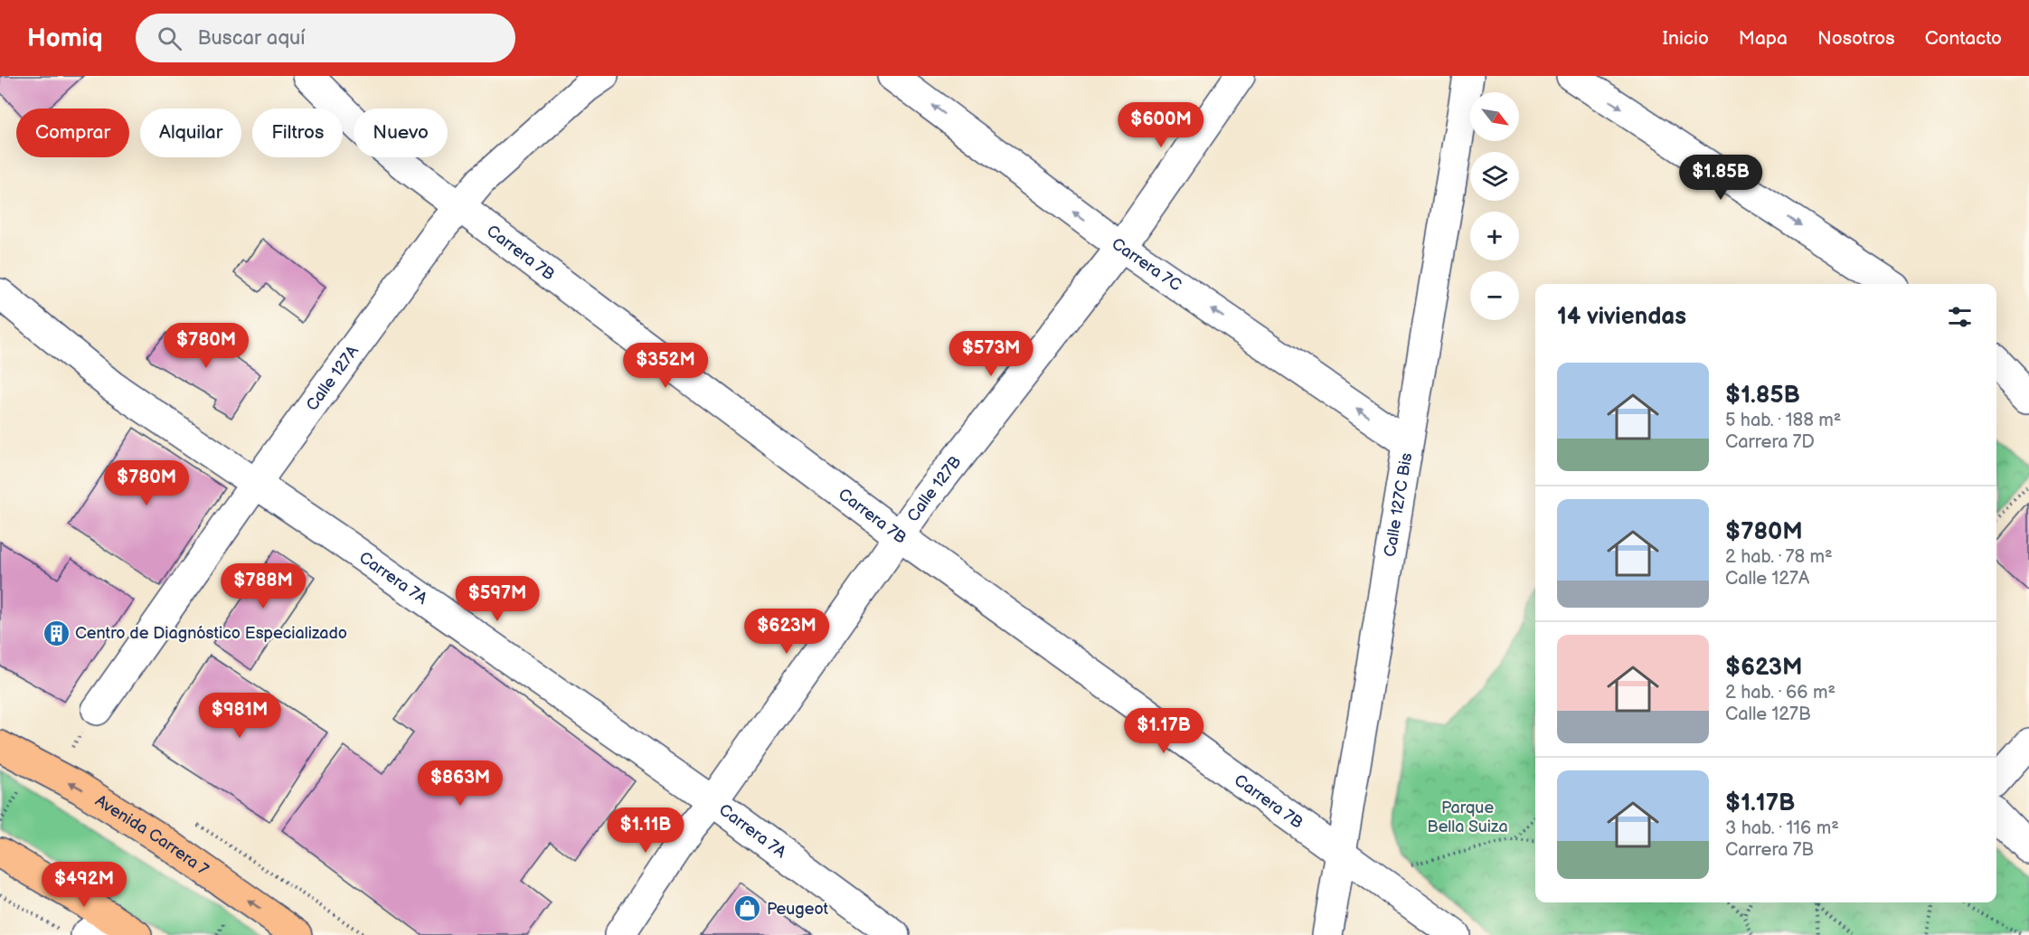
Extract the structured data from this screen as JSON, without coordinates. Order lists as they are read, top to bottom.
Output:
{
  "streets": {
    "main road": ["Avenida Carrera 7"],
    "street": [
      "Carrera 7B",
      "Carrera 7C",
      "Calle 127A",
      "Calle 127B",
      "Calle 127C Bis",
      "Carrera 7A"
    ]
  },
  "crossings": [
    ["Carrera 7B", "Calle 127A"],
    ["Carrera 7B", "Calle 127B"],
    ["Carrera 7B", "Calle 127C Bis"],
    ["Carrera 7C", "Calle 127B"],
    ["Carrera 7C", "Calle 127C Bis"],
    ["Calle 127A", "Carrera 7A"],
    ["Calle 127B", "Carrera 7A"]
  ],
  "one_way": ["Carrera 7C"],
  "parks": ["Parque Bella Suiza"],
  "places": {
    "building": ["Centro de Diagnóstico Especializado"],
    "shop": ["Peugeot"]
  },
  "north": "bottom right",
  "page": {
    "header": "Homiq",
    "search": "Buscar aquí",
    "nav": [
      "Inicio",
      "Mapa",
      "Nosotros",
      "Contacto"
    ],
    "map_buttons": ["+", "−"],
    "price": [
      "$600M",
      "$1.85B",
      "$780M",
      "$573M",
      "$352M",
      "$780M",
      "$788M",
      "$597M",
      "$623M",
      "$981M",
      "$1.17B",
      "$863M",
      "$1.11B",
      "$492M"
    ],
    "chip": [
      "Comprar",
      "Alquilar",
      "Filtros",
      "Nuevo"
    ],
    "heading": "14 viviendas",
    "list": [
      {
        "name": "$1.85B",
        "note": "5 hab. · 188 m² · Carrera 7D"
      },
      {
        "name": "$780M",
        "note": "2 hab. · 78 m² · Calle 127A"
      },
      {
        "name": "$623M",
        "note": "2 hab. · 66 m² · Calle 127B"
      },
      {
        "name": "$1.17B",
        "note": "3 hab. · 116 m² · Carrera 7B"
      }
    ]
  }
}
